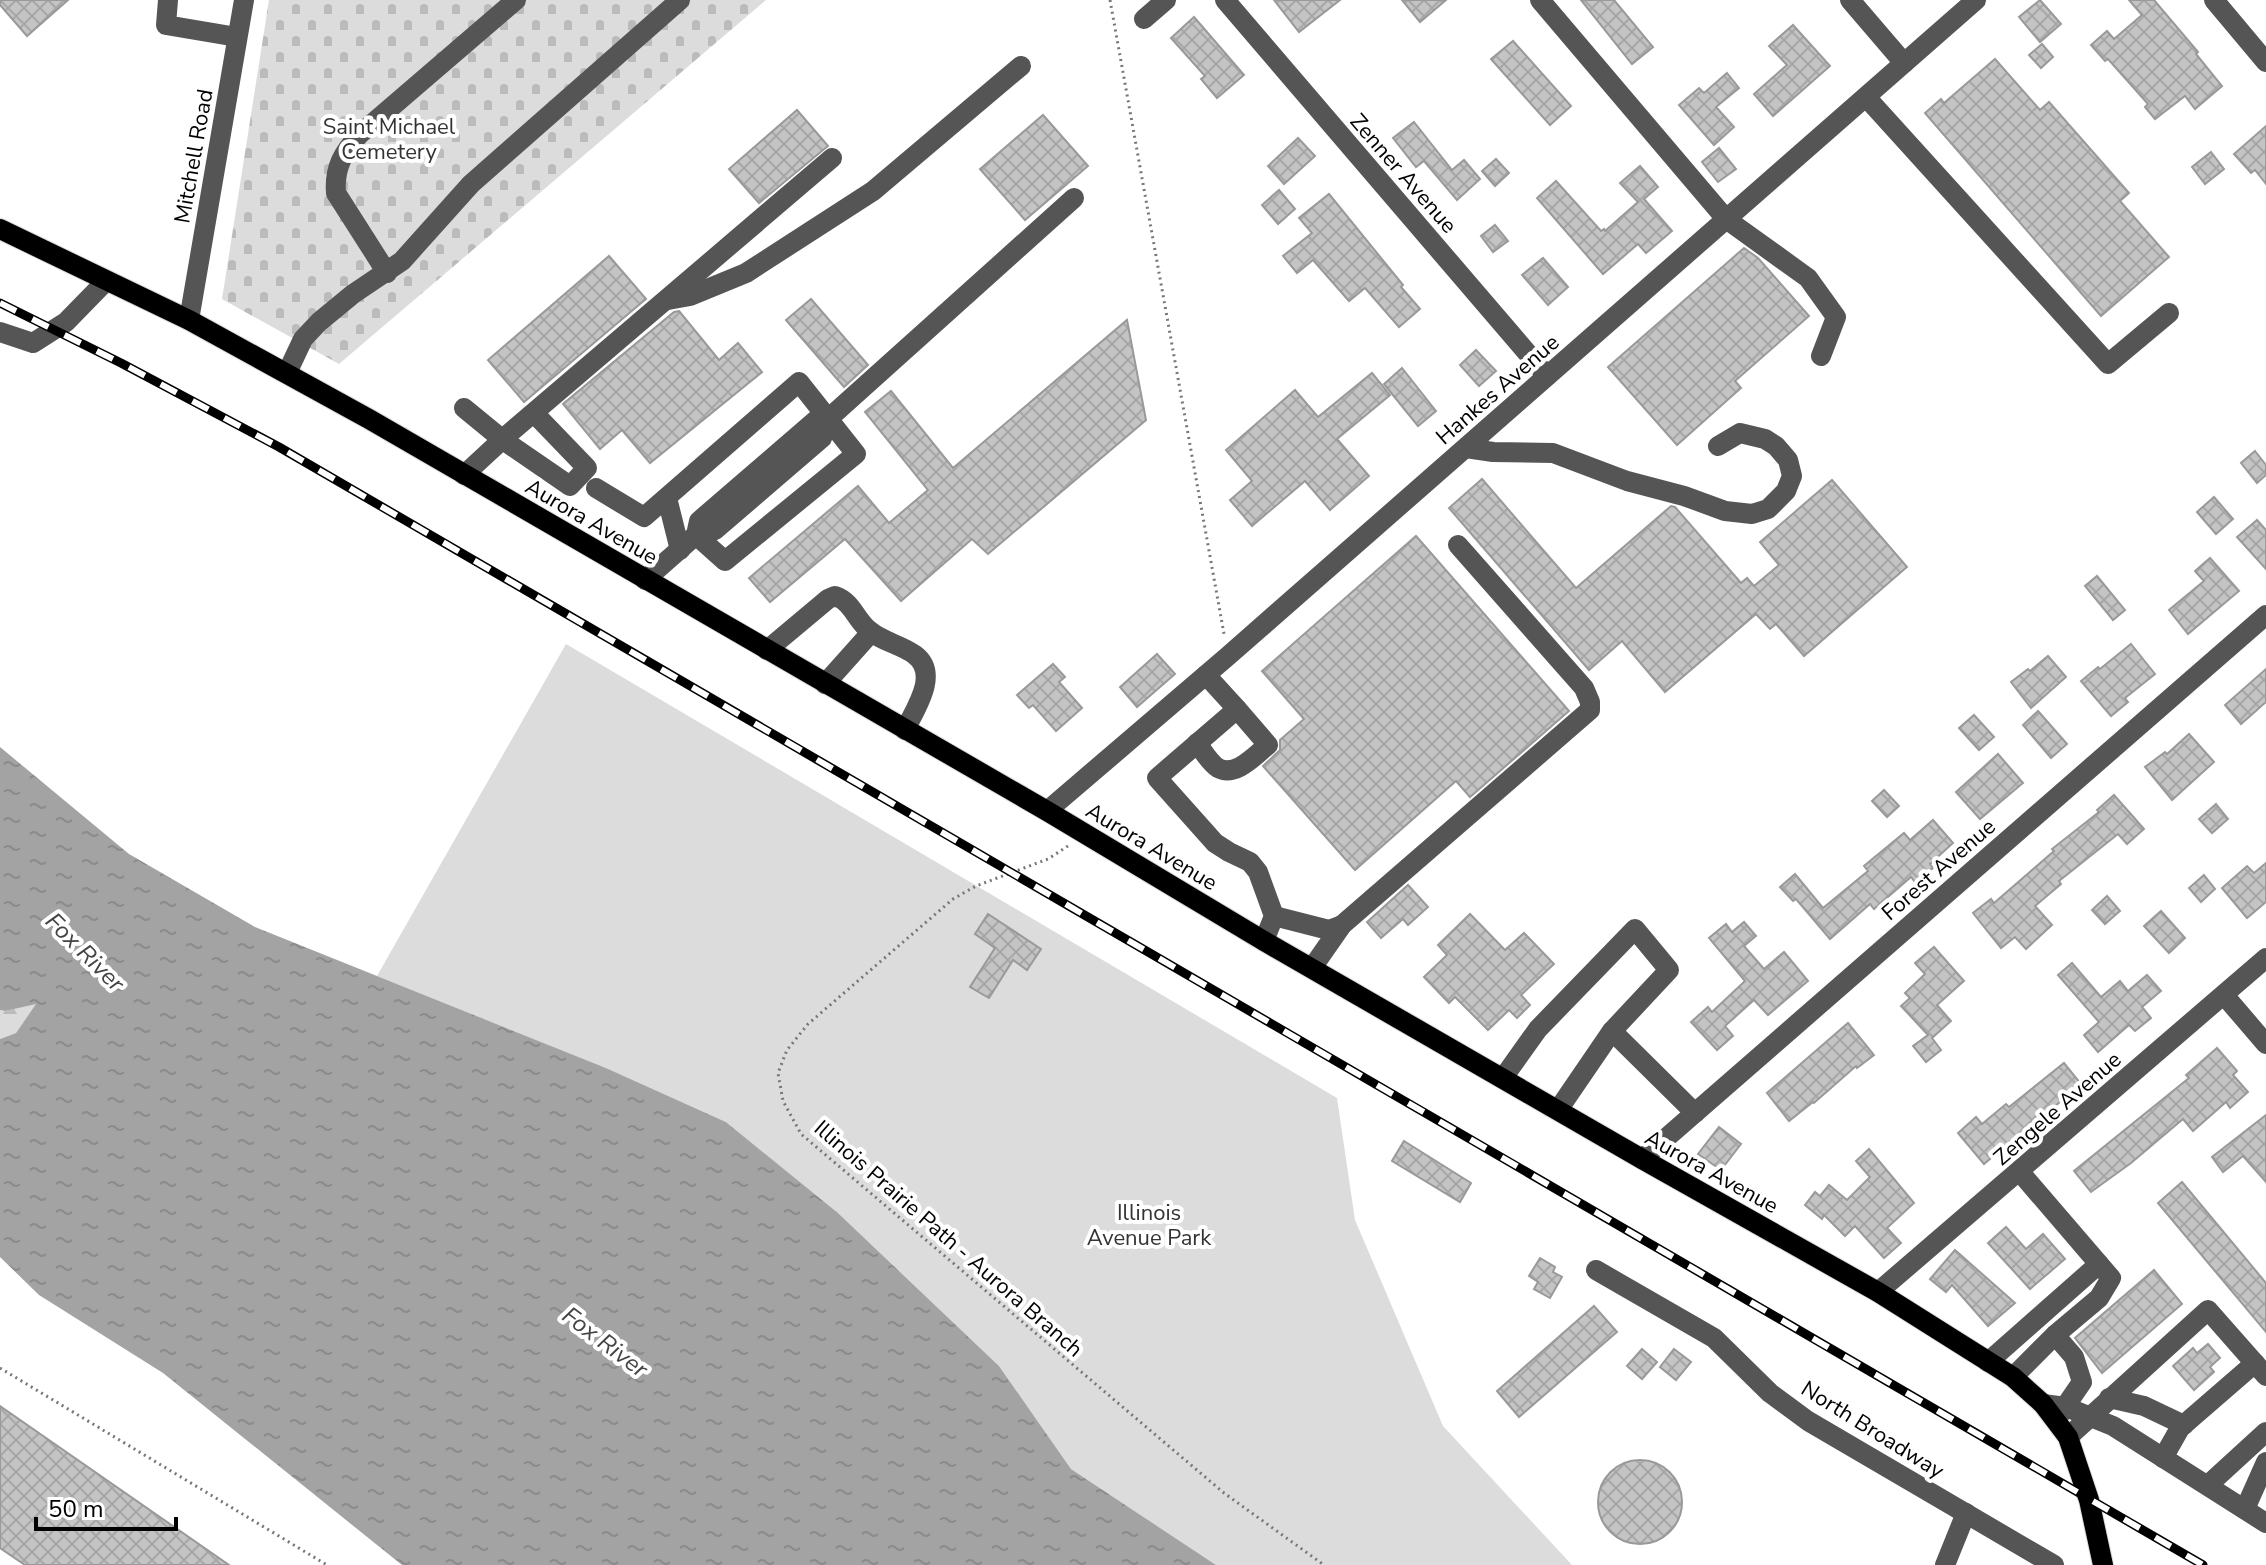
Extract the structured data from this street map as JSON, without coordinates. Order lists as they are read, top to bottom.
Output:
{
  "streets": {
    "main road": ["Aurora Avenue"],
    "street": [
      "Mitchell Road",
      "Zenner Avenue",
      "Hankes Avenue",
      "Forest Avenue",
      "Zengele Avenue",
      "North Broadway"
    ],
    "path": ["Illinois Prairie Path - Aurora Branch"]
  },
  "crossings": [
    ["Mitchell Road", "Aurora Avenue"],
    ["Zenner Avenue", "Hankes Avenue"],
    ["Hankes Avenue", "Aurora Avenue"],
    ["Aurora Avenue", "Forest Avenue"],
    ["Aurora Avenue", "Zengele Avenue"],
    ["Aurora Avenue", "Illinois Prairie Path - Aurora Branch"]
  ],
  "water": ["Fox River"],
  "parks": ["Saint Michael Cemetery", "Illinois Avenue Park"],
  "scale_bar": "50 m"
}
